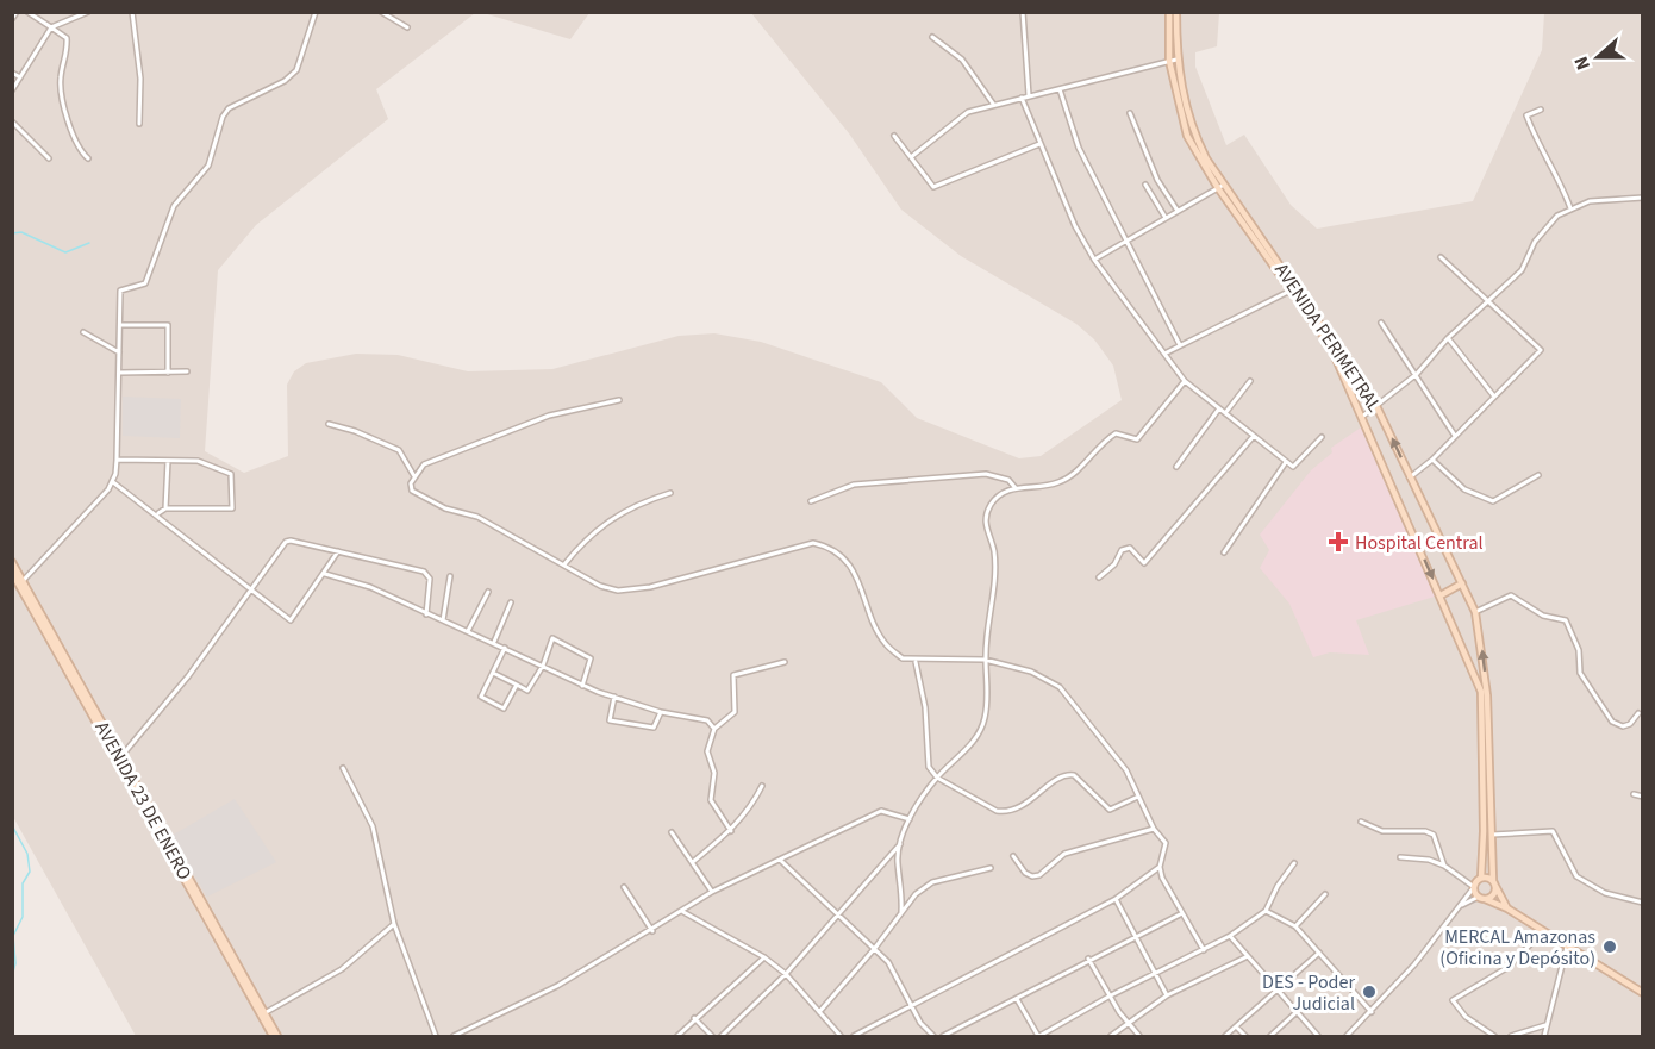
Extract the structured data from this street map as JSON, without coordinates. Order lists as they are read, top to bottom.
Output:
{
  "streets": {
    "main road": ["AVENIDA PERIMETRAL", "AVENIDA 23 DE ENERO"]
  },
  "places": {
    "health": ["Hospital Central"],
    "other": ["MERCAL Amazonas (Oficina y Depósito)", "DES - Poder Judicial"]
  },
  "north": "left"
}
